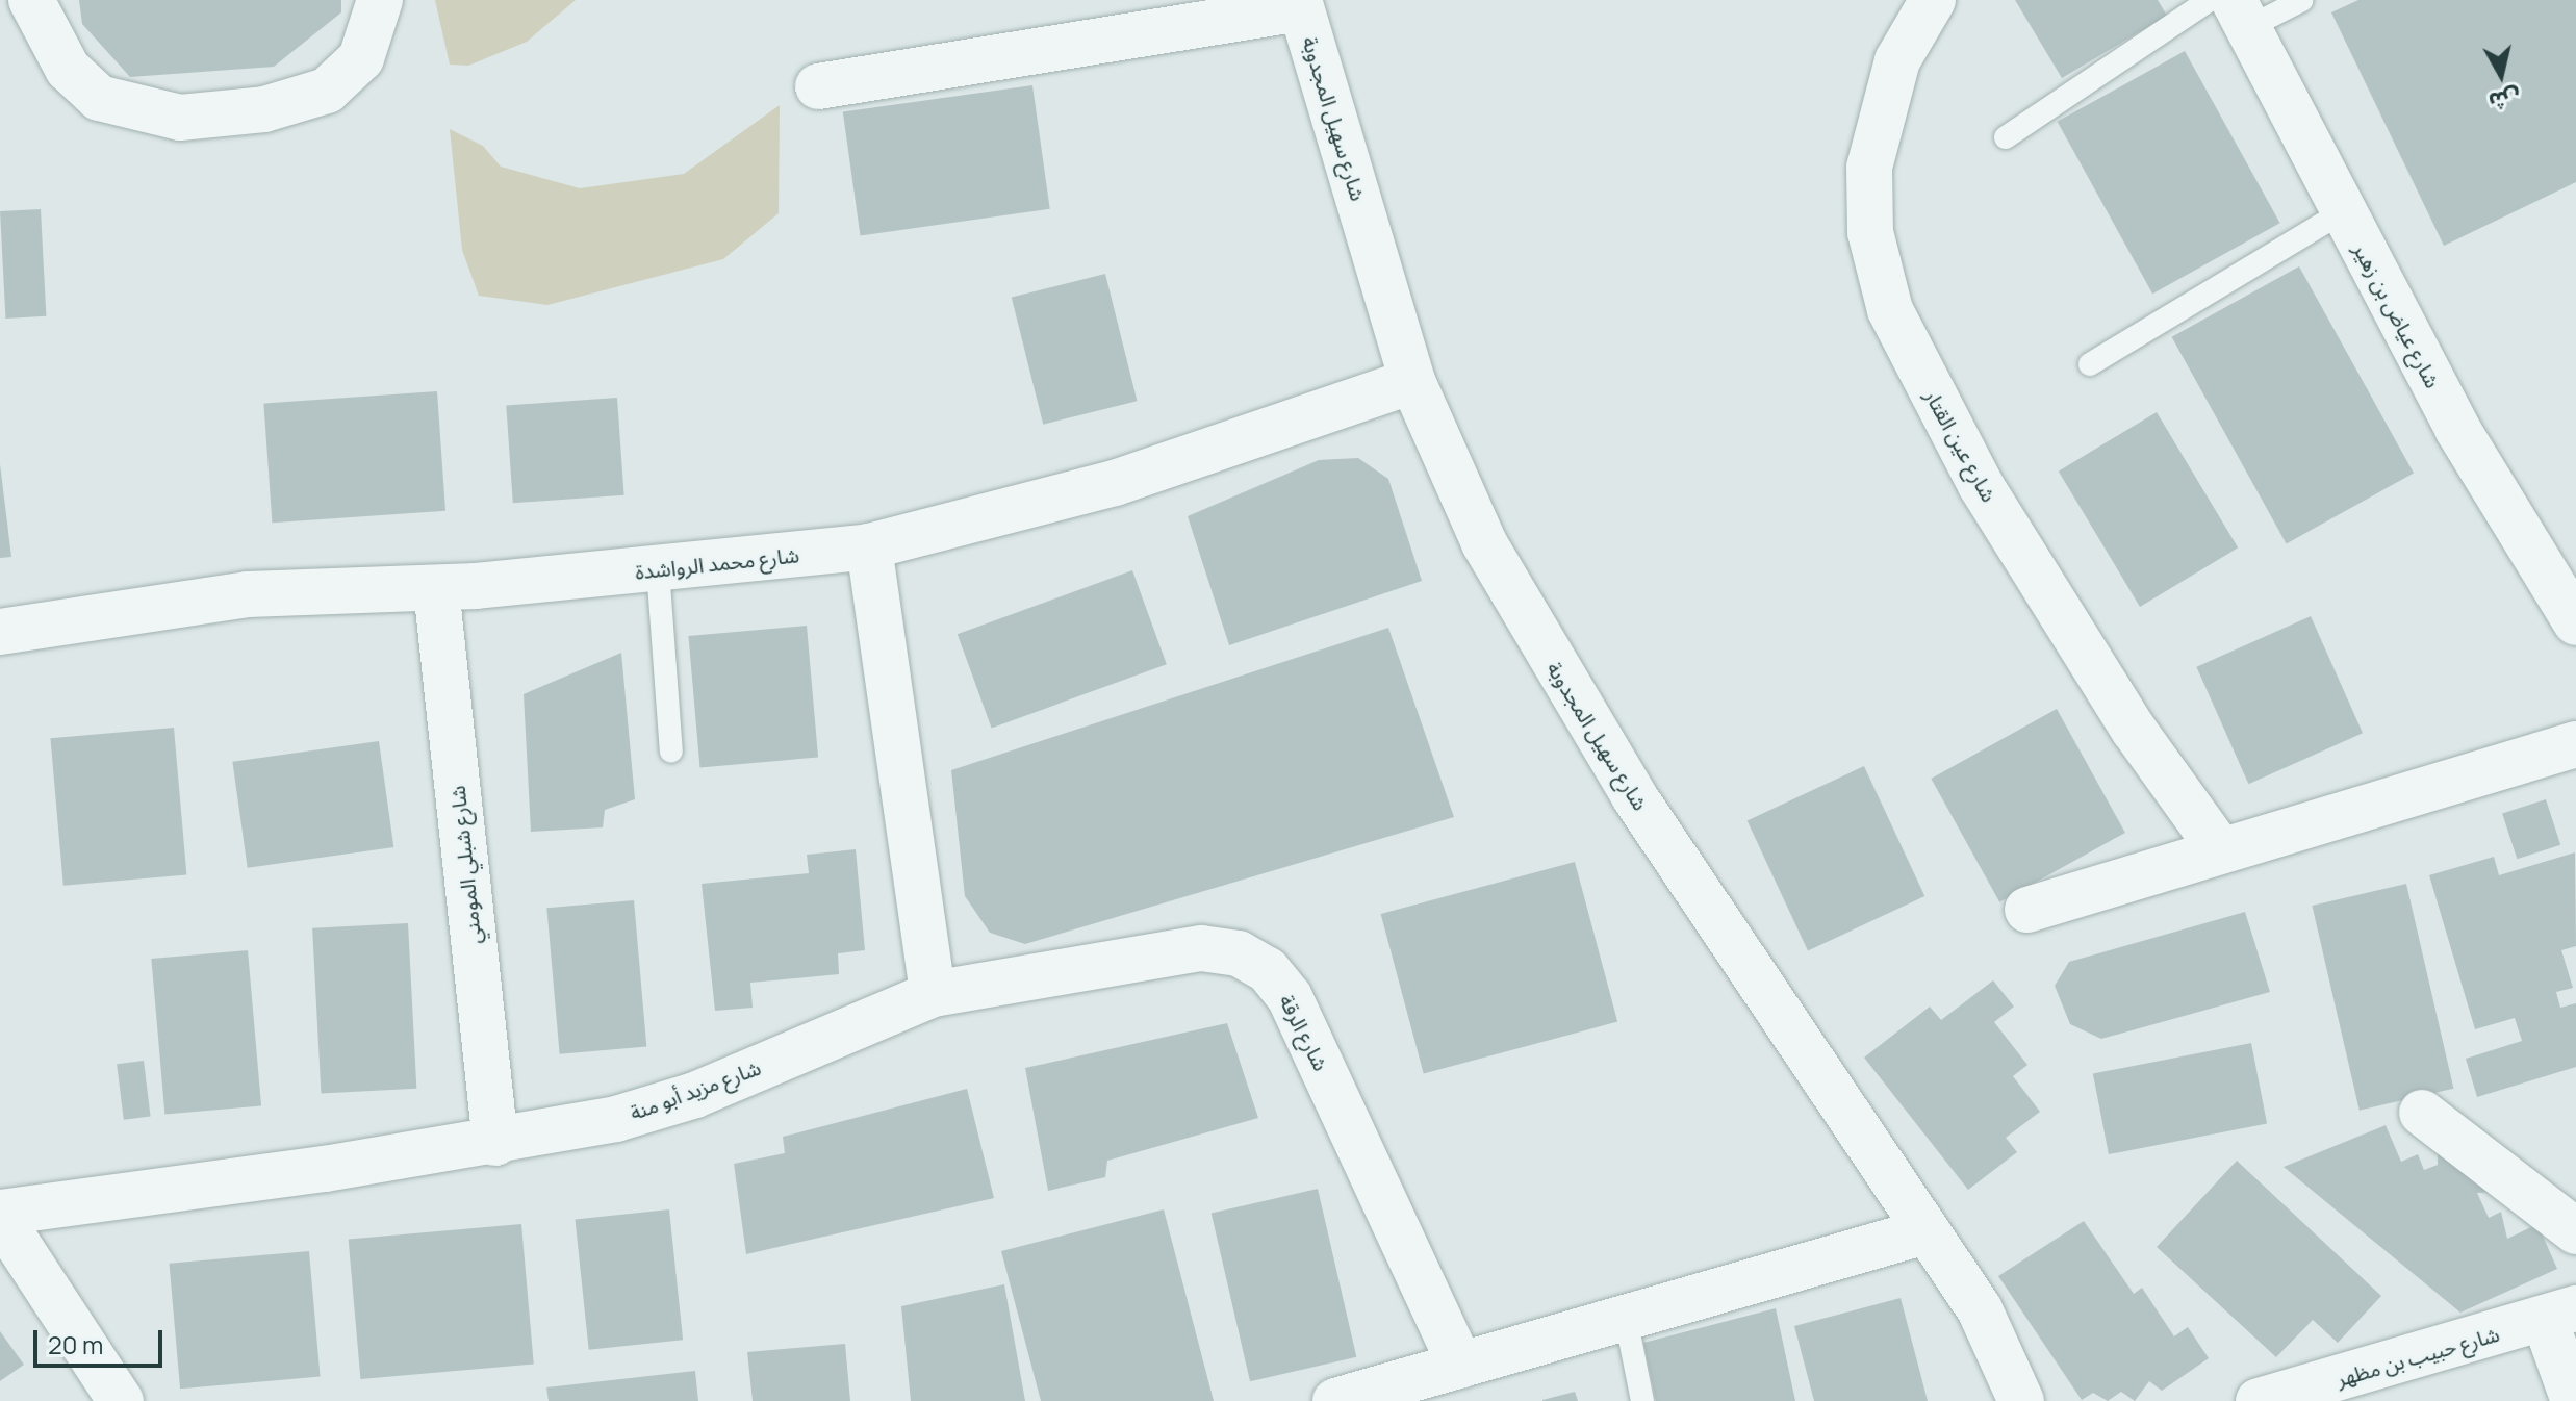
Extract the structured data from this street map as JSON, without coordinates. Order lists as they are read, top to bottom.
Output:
{
  "streets": {
    "street": [
      "شارع سهيل المجدوبة",
      "شارع عياض بن زهير",
      "شارع عين القتار",
      "شارع محمد الرواشدة",
      "شارع شبلي المومني",
      "شارع الرقة",
      "شارع مزيد أبو منة",
      "شارع حبيب بن مظهر"
    ]
  },
  "crossings": [
    ["شارع سهيل المجدوبة", "شارع محمد الرواشدة"],
    ["شارع محمد الرواشدة", "شارع شبلي المومني"],
    ["شارع شبلي المومني", "شارع مزيد أبو منة"],
    ["شارع الرقة", "شارع مزيد أبو منة"]
  ],
  "scale_bar": "20 m",
  "north": "bottom"
}
